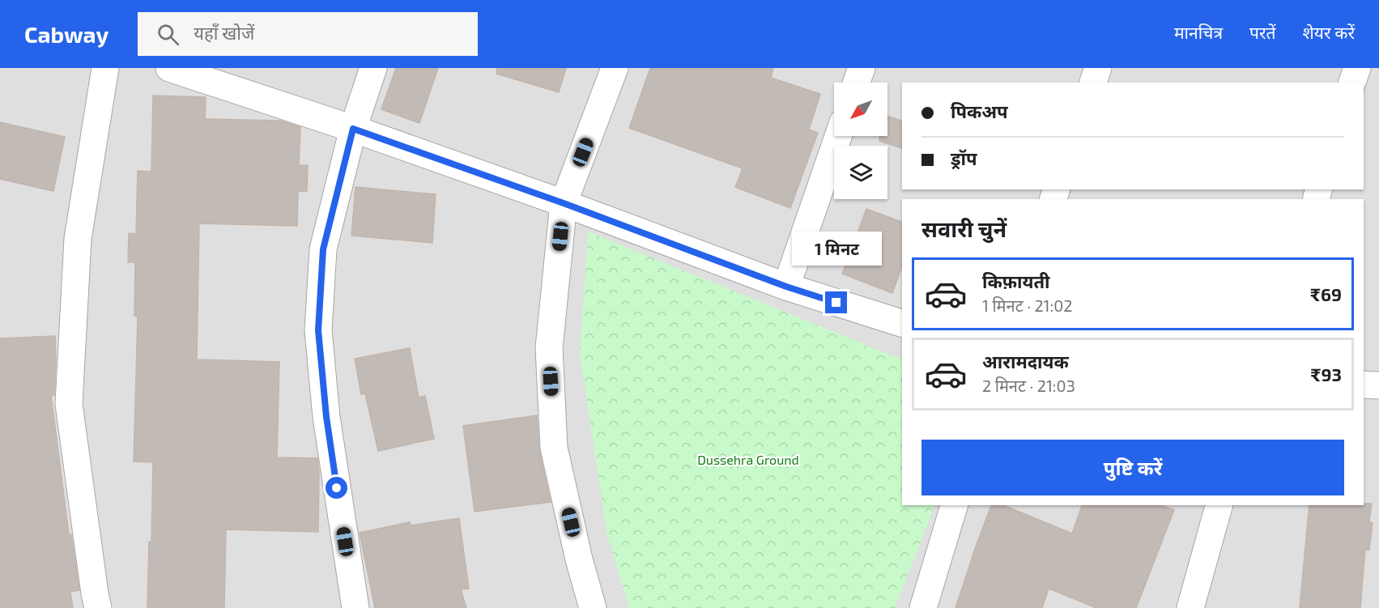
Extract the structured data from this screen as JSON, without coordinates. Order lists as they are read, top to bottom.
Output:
{
  "parks": ["Dussehra Ground"],
  "north": "bottom left",
  "page": {
    "header": "Cabway",
    "search": "यहाँ खोजें",
    "nav": ["मानचित्र", "परतें", "शेयर करें"],
    "banner": ["पिकअप", "ड्रॉप"],
    "heading": "सवारी चुनें",
    "bubble": "1 मिनट",
    "list": [
      {
        "name": "किफ़ायती",
        "note": "1 मिनट · 21:02",
        "value": "₹69"
      },
      {
        "name": "आरामदायक",
        "note": "2 मिनट · 21:03",
        "value": "₹93"
      }
    ],
    "buttons": "पुष्टि करें"
  }
}
